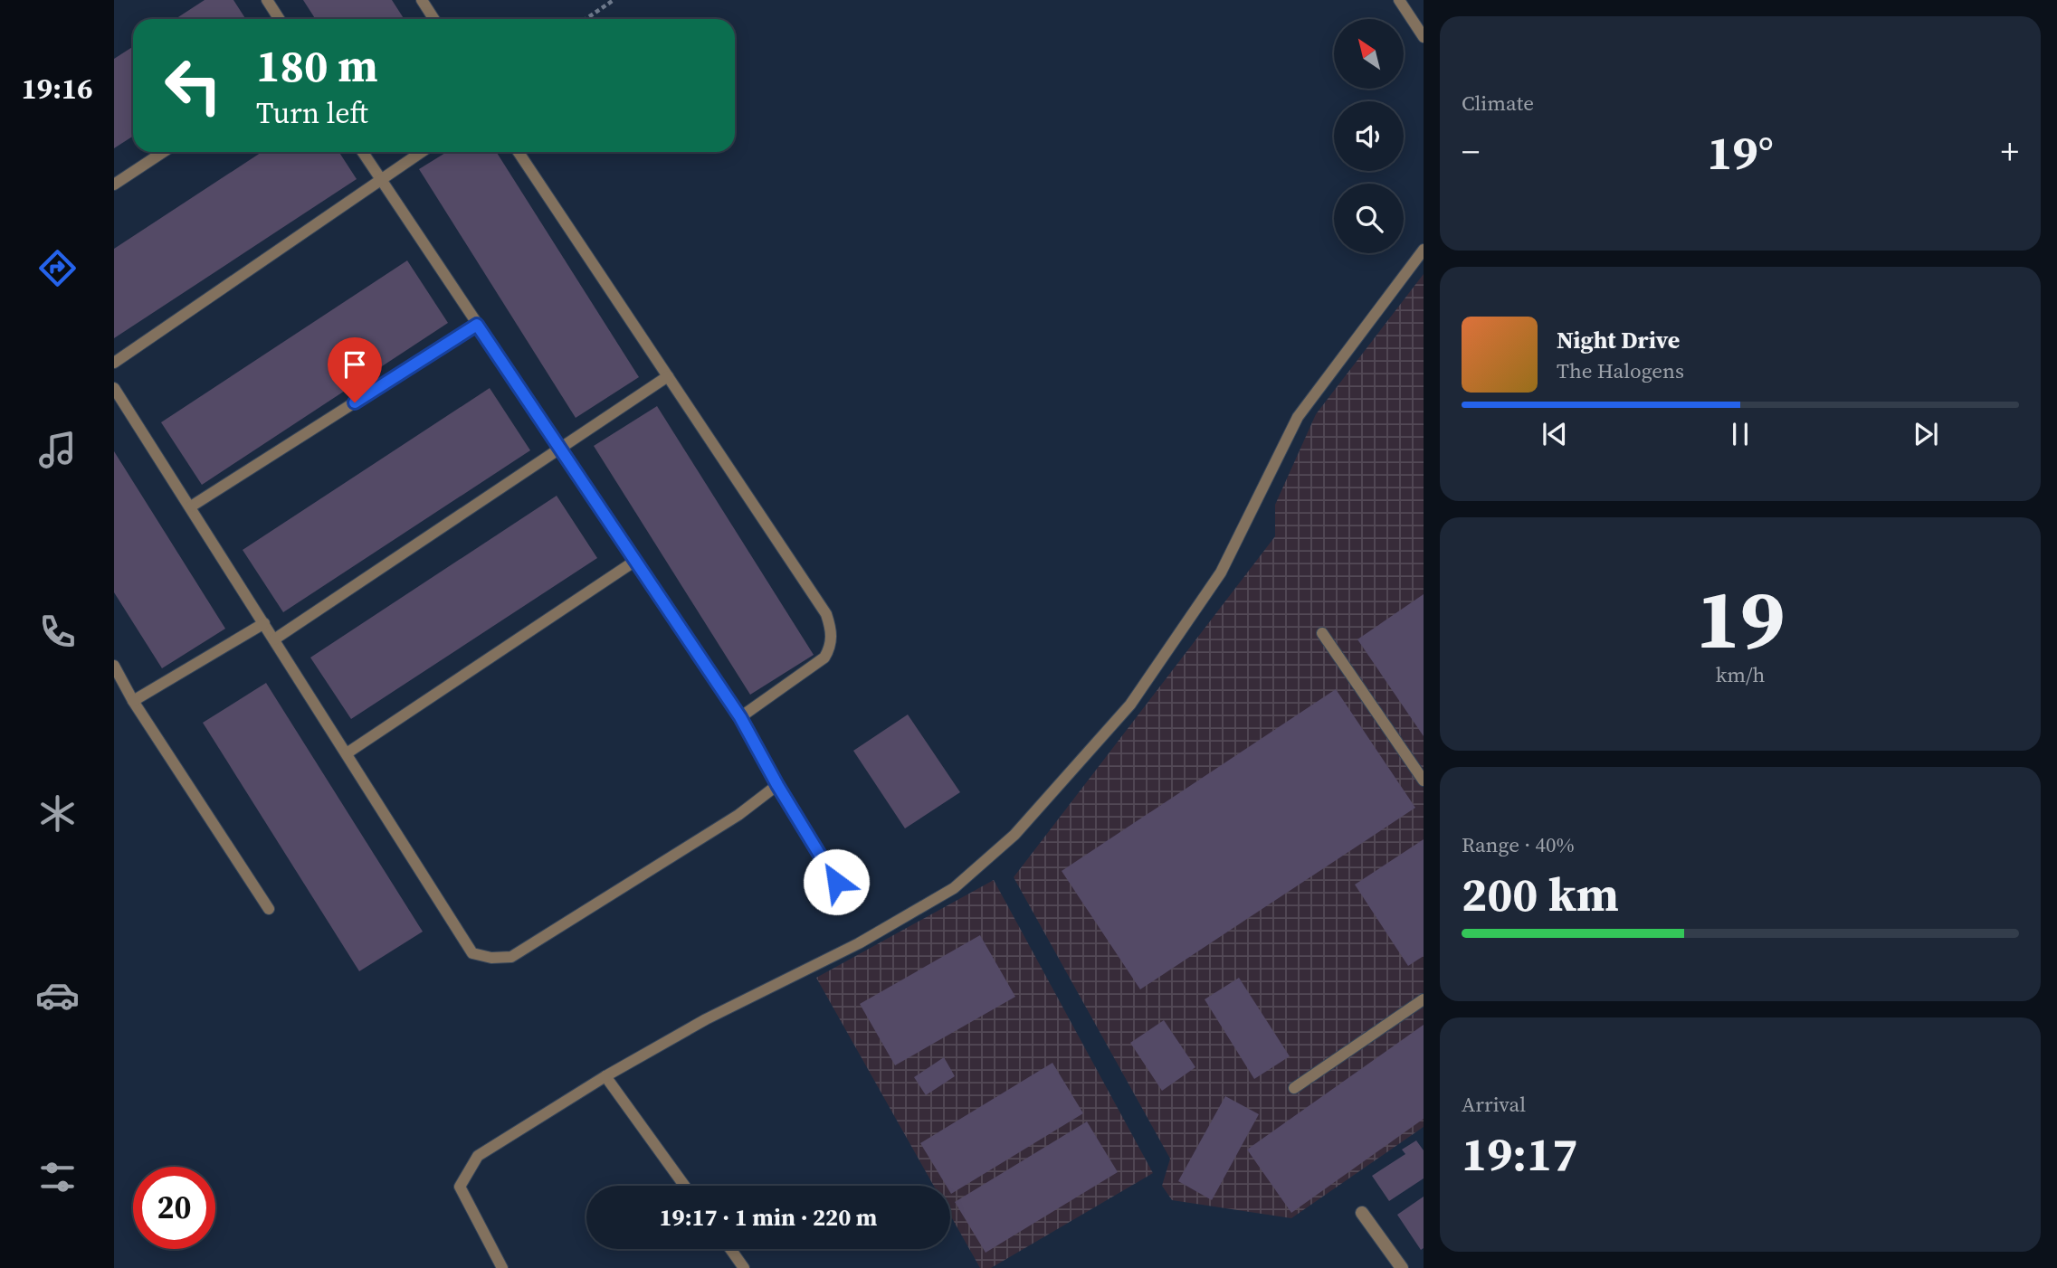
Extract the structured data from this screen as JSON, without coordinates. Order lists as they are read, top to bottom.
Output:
{
  "north": "top left",
  "page": {
    "tabs": "19:16",
    "tile": [
      "Climate",
      ["19", "km/h"],
      ["Range · 40%", "200 km"],
      ["Arrival", "19:17"]
    ],
    "turn": ["180 m", "Turn left"],
    "heat": ["−", "19°", "+"],
    "song": ["Night Drive", "The Halogens"],
    "limit": "20",
    "trip": "19:17 · 1 min · 220 m"
  }
}
